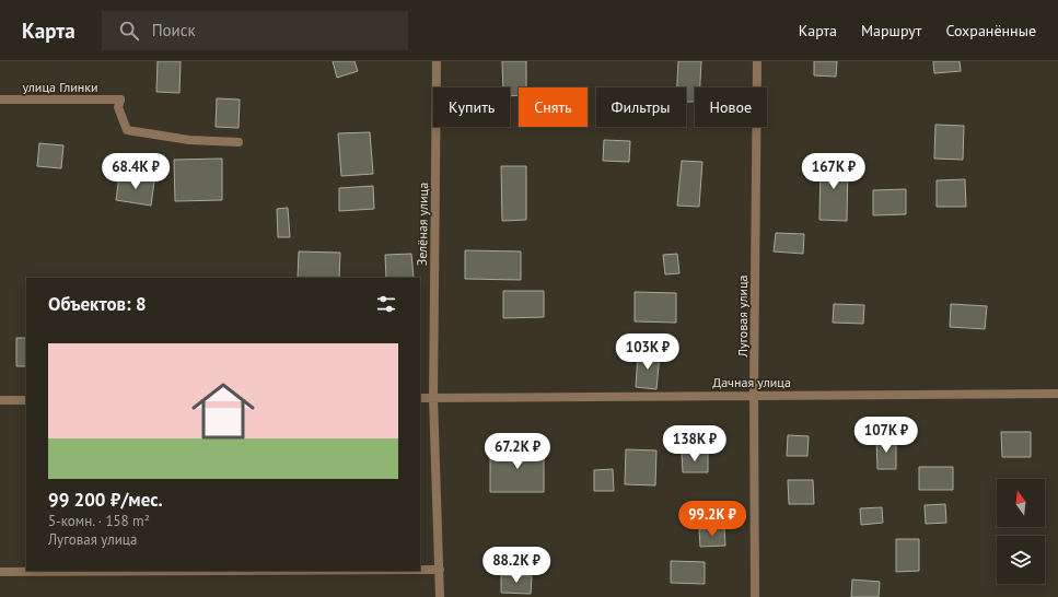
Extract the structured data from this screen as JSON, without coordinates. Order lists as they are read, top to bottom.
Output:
{
  "streets": {
    "street": [
      "улица Глинки",
      "Зелёная улица",
      "Луговая улица",
      "Дачная улица"
    ]
  },
  "crossings": [
    ["Зелёная улица", "Дачная улица"],
    ["Луговая улица", "Дачная улица"]
  ],
  "north": "top",
  "page": {
    "header": "Карта",
    "search": "Поиск",
    "nav": ["Карта", "Маршрут", "Сохранённые"],
    "chip": [
      "Купить",
      "Снять",
      "Фильтры",
      "Новое"
    ],
    "price": [
      "68.4K ₽",
      "167K ₽",
      "103K ₽",
      "107K ₽",
      "138K ₽",
      "67.2K ₽",
      "99.2K ₽",
      "88.2K ₽"
    ],
    "heading": "Объектов: 8",
    "list": [
      {
        "name": "99 200 ₽/мес.",
        "note": "5-комн. · 158 m² · Луговая улица"
      }
    ]
  }
}
